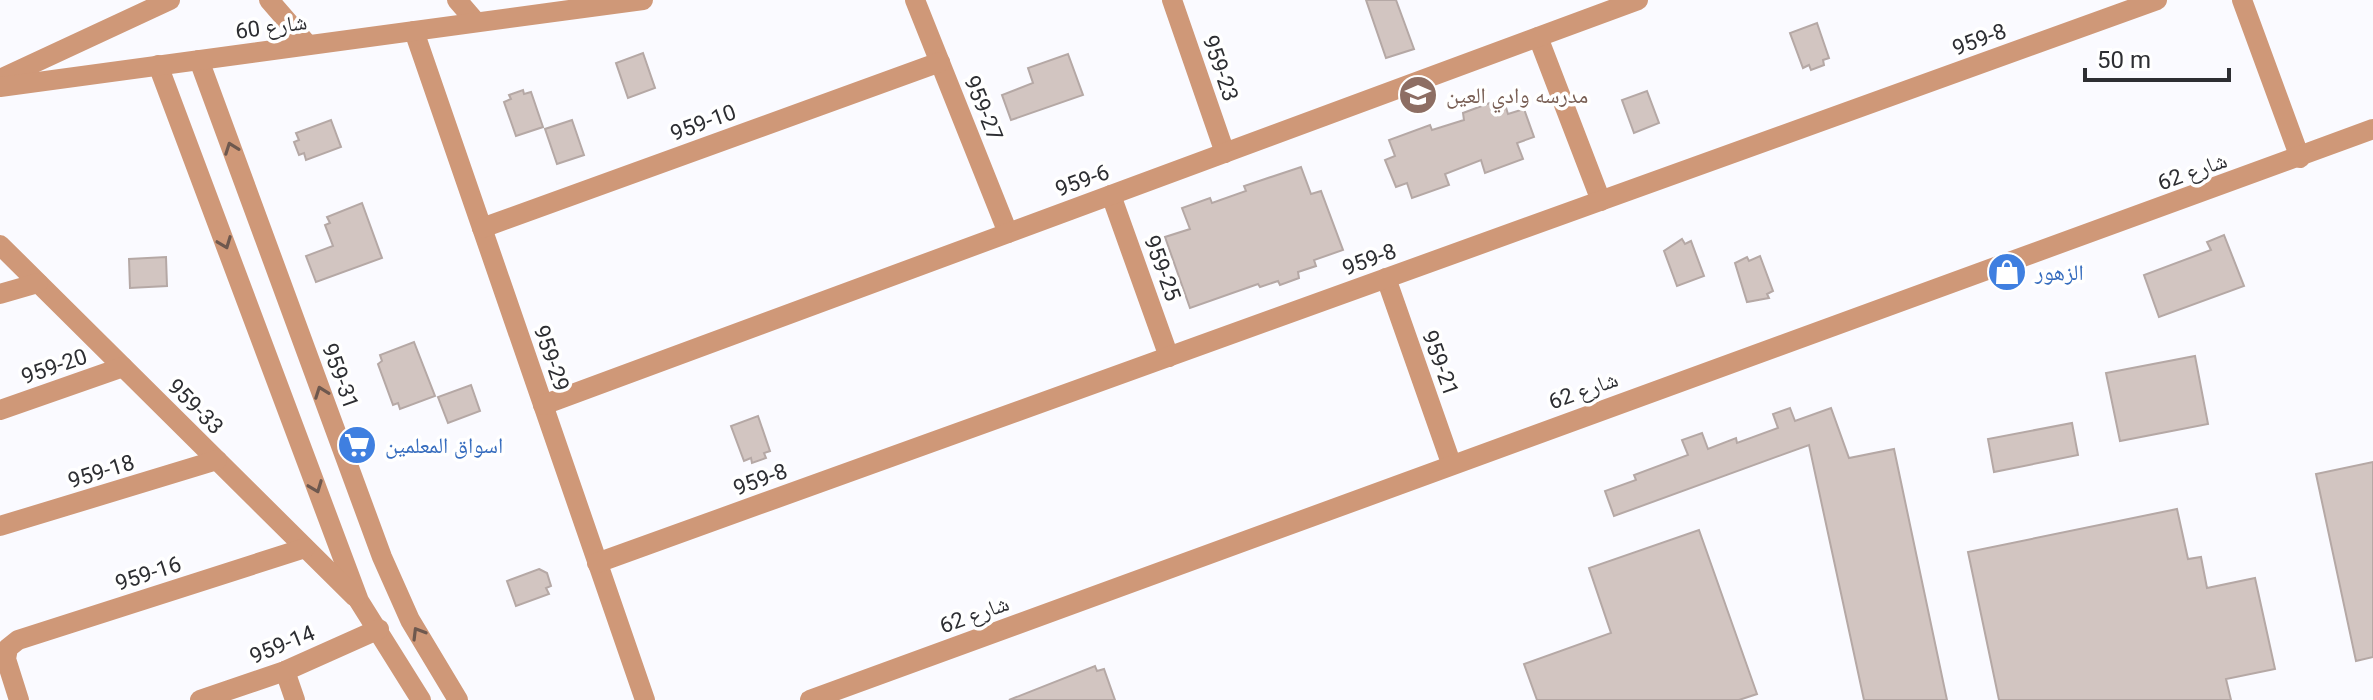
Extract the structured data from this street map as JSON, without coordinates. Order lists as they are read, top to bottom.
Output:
{
  "streets": {
    "street": [
      "شارع 60",
      "959-8",
      "959-23",
      "959-27",
      "959-10",
      "شارع 62",
      "959-6",
      "959-25",
      "959-29",
      "959-21",
      "959-20",
      "959-31",
      "959-33",
      "959-18",
      "959-16",
      "959-14"
    ]
  },
  "crossings": [
    ["شارع 60", "959-29"],
    ["شارع 60", "959-31"],
    ["959-8", "959-25"],
    ["959-8", "959-29"],
    ["959-8", "959-21"],
    ["959-23", "959-6"],
    ["959-27", "959-10"],
    ["959-27", "959-6"],
    ["959-10", "959-29"],
    ["شارع 62", "959-21"],
    ["959-6", "959-25"],
    ["959-6", "959-29"],
    ["959-20", "959-33"],
    ["959-33", "959-18"],
    ["959-33", "959-16"]
  ],
  "places": {
    "school or university": ["مدرسه وادي العين"],
    "shop": ["الزهور"],
    "supermarket": ["اسواق المعلمين"]
  },
  "scale_bar": "50 m"
}
